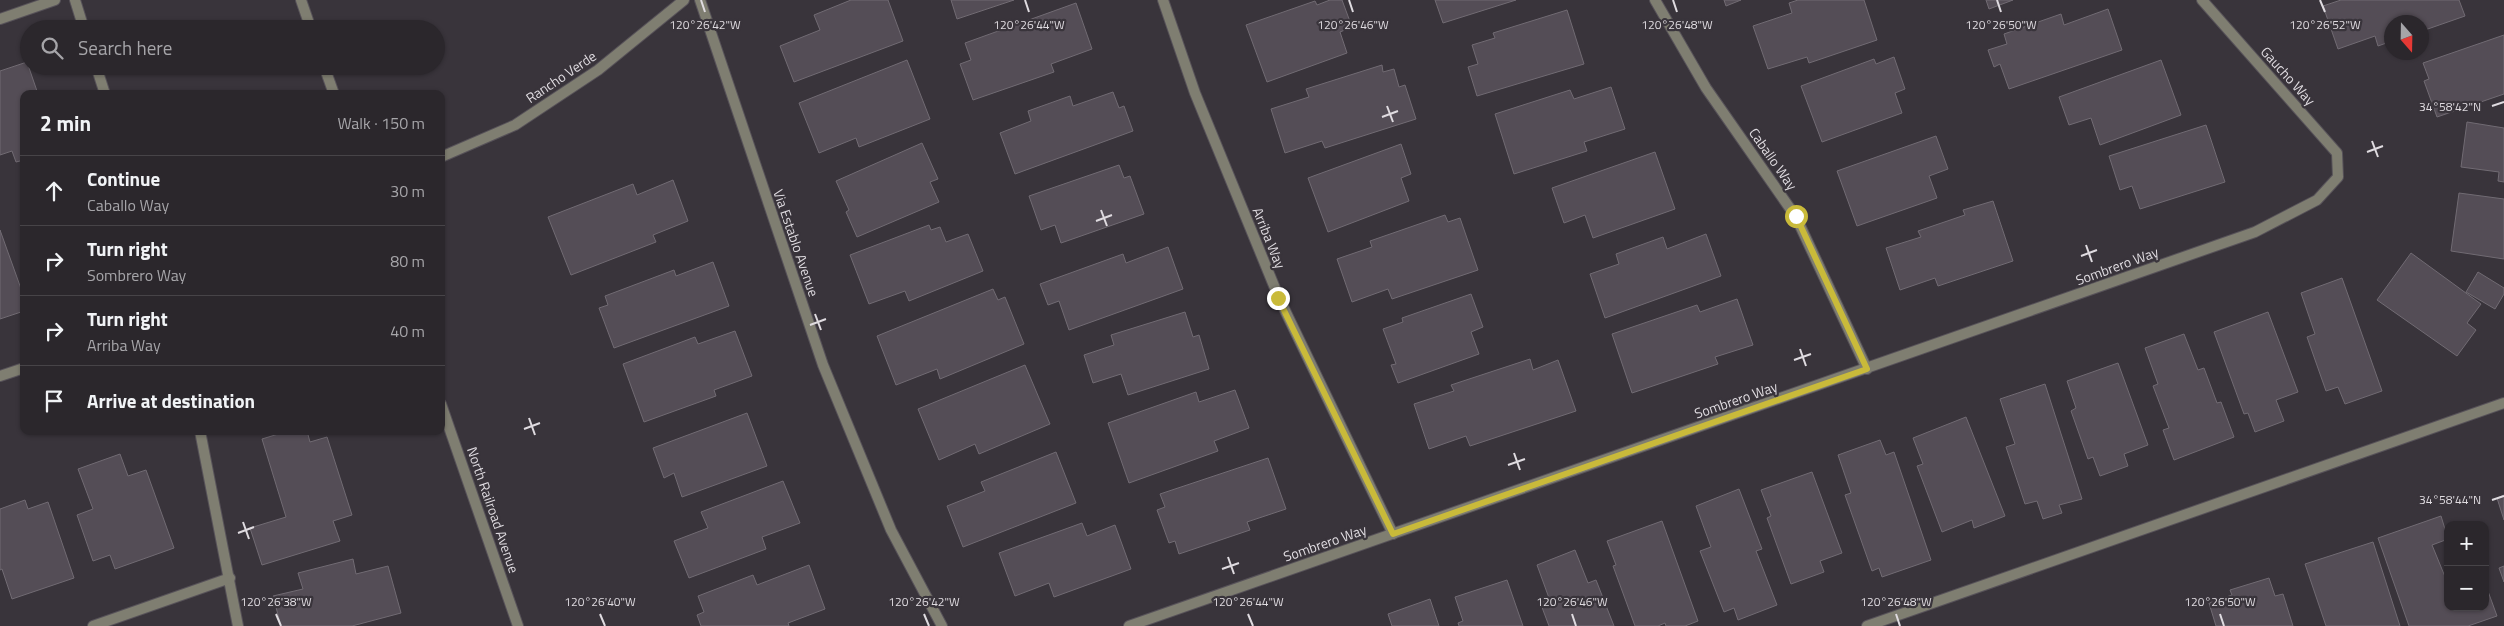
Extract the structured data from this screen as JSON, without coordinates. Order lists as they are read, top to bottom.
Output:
{
  "streets": {
    "street": [
      "Gaucho Way",
      "Rancho Verde",
      "Caballo Way",
      "Arriba Way",
      "Via Establo Avenue",
      "Sombrero Way",
      "North Railroad Avenue"
    ]
  },
  "crossings": [
    ["Gaucho Way", "Sombrero Way"],
    ["Caballo Way", "Sombrero Way"],
    ["Arriba Way", "Sombrero Way"]
  ],
  "north": "bottom",
  "page": {
    "search": "Search here",
    "heading": ["2 min", "Walk · 150 m"],
    "list": [
      ["Continue", "Caballo Way", "30 m"],
      ["Turn right", "Sombrero Way", "80 m"],
      ["Turn right", "Arriba Way", "40 m"],
      "Arrive at destination"
    ],
    "map_buttons": ["+", "−"]
  },
  "coordinates": [
    "120°26'52\"W",
    "120°26'42\"W",
    "120°26'44\"W",
    "120°26'46\"W",
    "120°26'48\"W",
    "120°26'50\"W",
    "34°58'42\"N",
    "34°58'44\"N",
    "120°26'38\"W",
    "120°26'40\"W"
  ]
}
